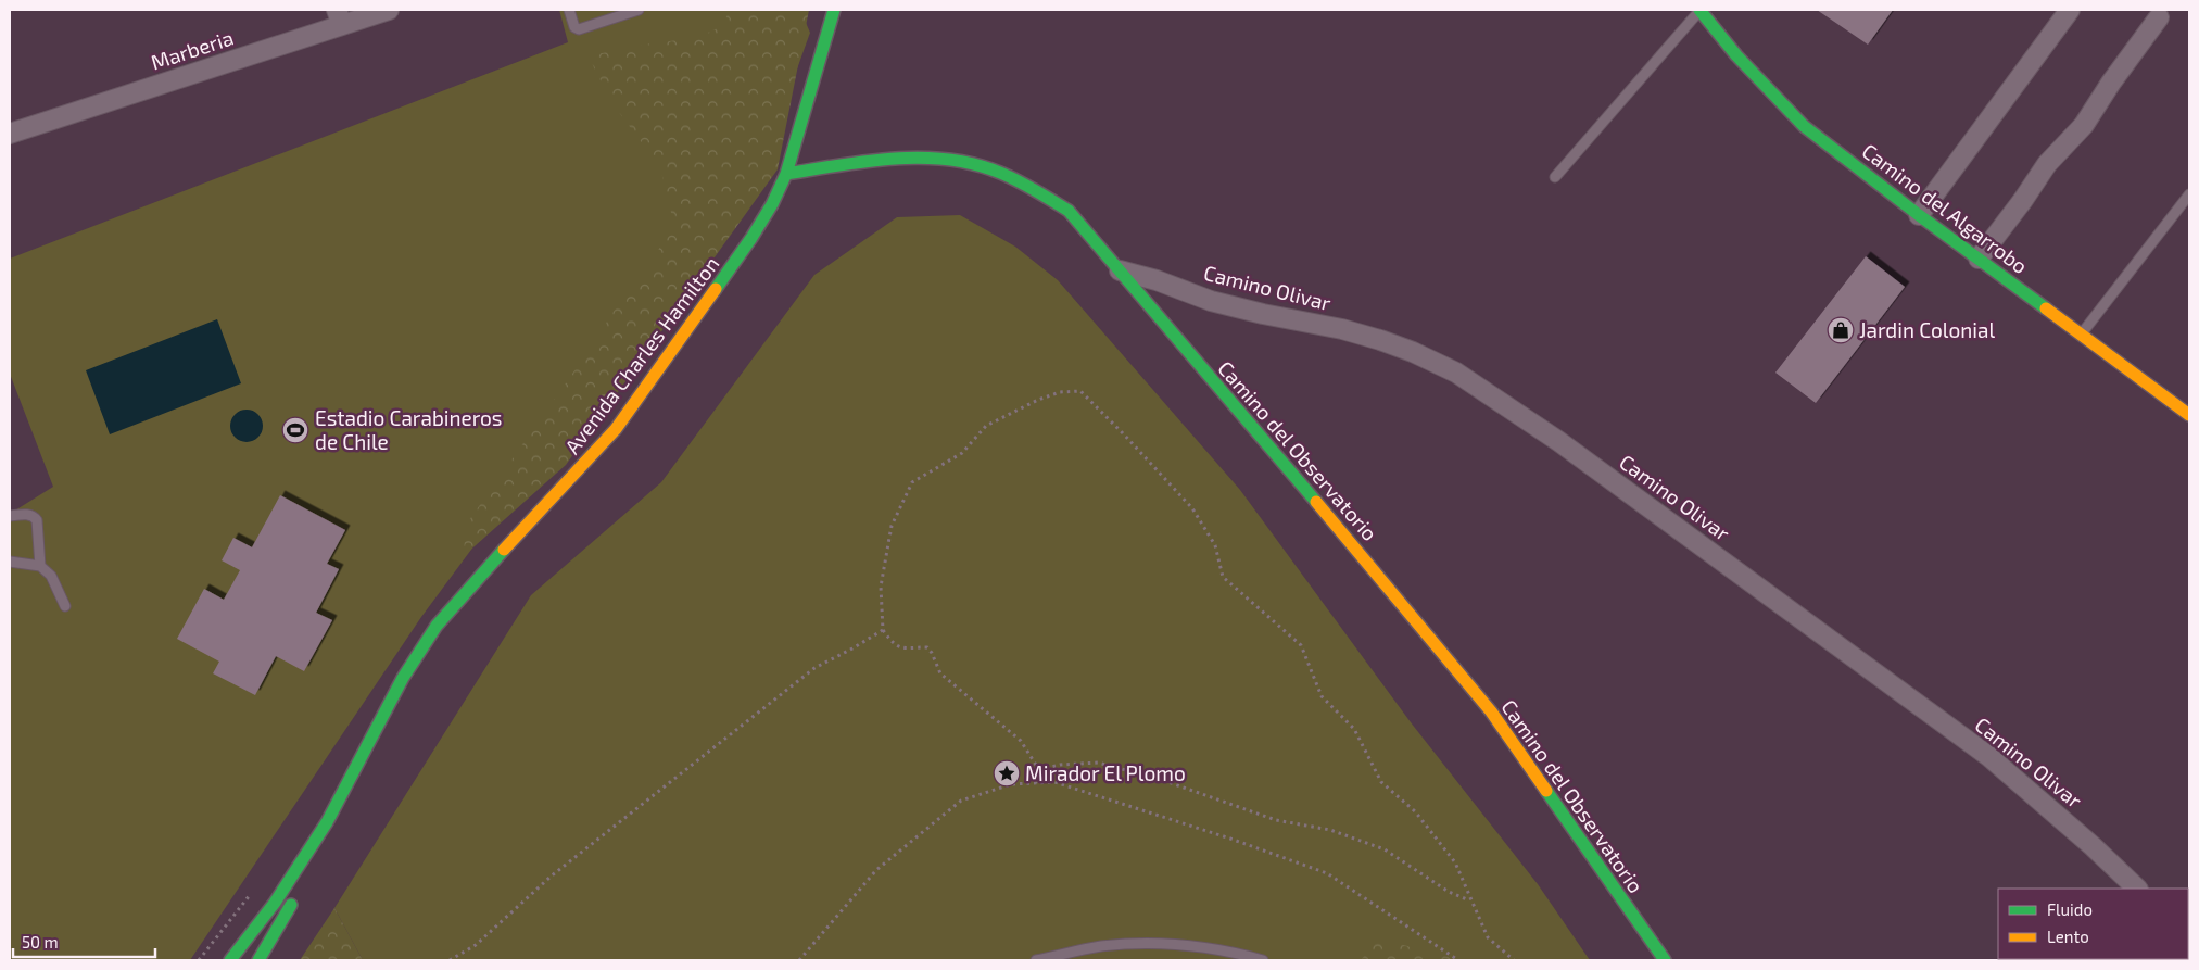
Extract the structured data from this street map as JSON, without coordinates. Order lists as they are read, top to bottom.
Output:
{
  "streets": {
    "street": [
      "Marberia",
      "Camino del Algarrobo",
      "Camino Olivar",
      "Avenida Charles Hamilton",
      "Camino del Observatorio"
    ]
  },
  "crossings": [
    ["Camino Olivar", "Camino del Observatorio"],
    ["Avenida Charles Hamilton", "Camino del Observatorio"]
  ],
  "places": {
    "shop": ["Jardin Colonial"],
    "sports": ["Estadio Carabineros de Chile"],
    "place": ["Mirador El Plomo"]
  },
  "legend": ["Fluido", "Lento"],
  "scale_bar": "50 m"
}
